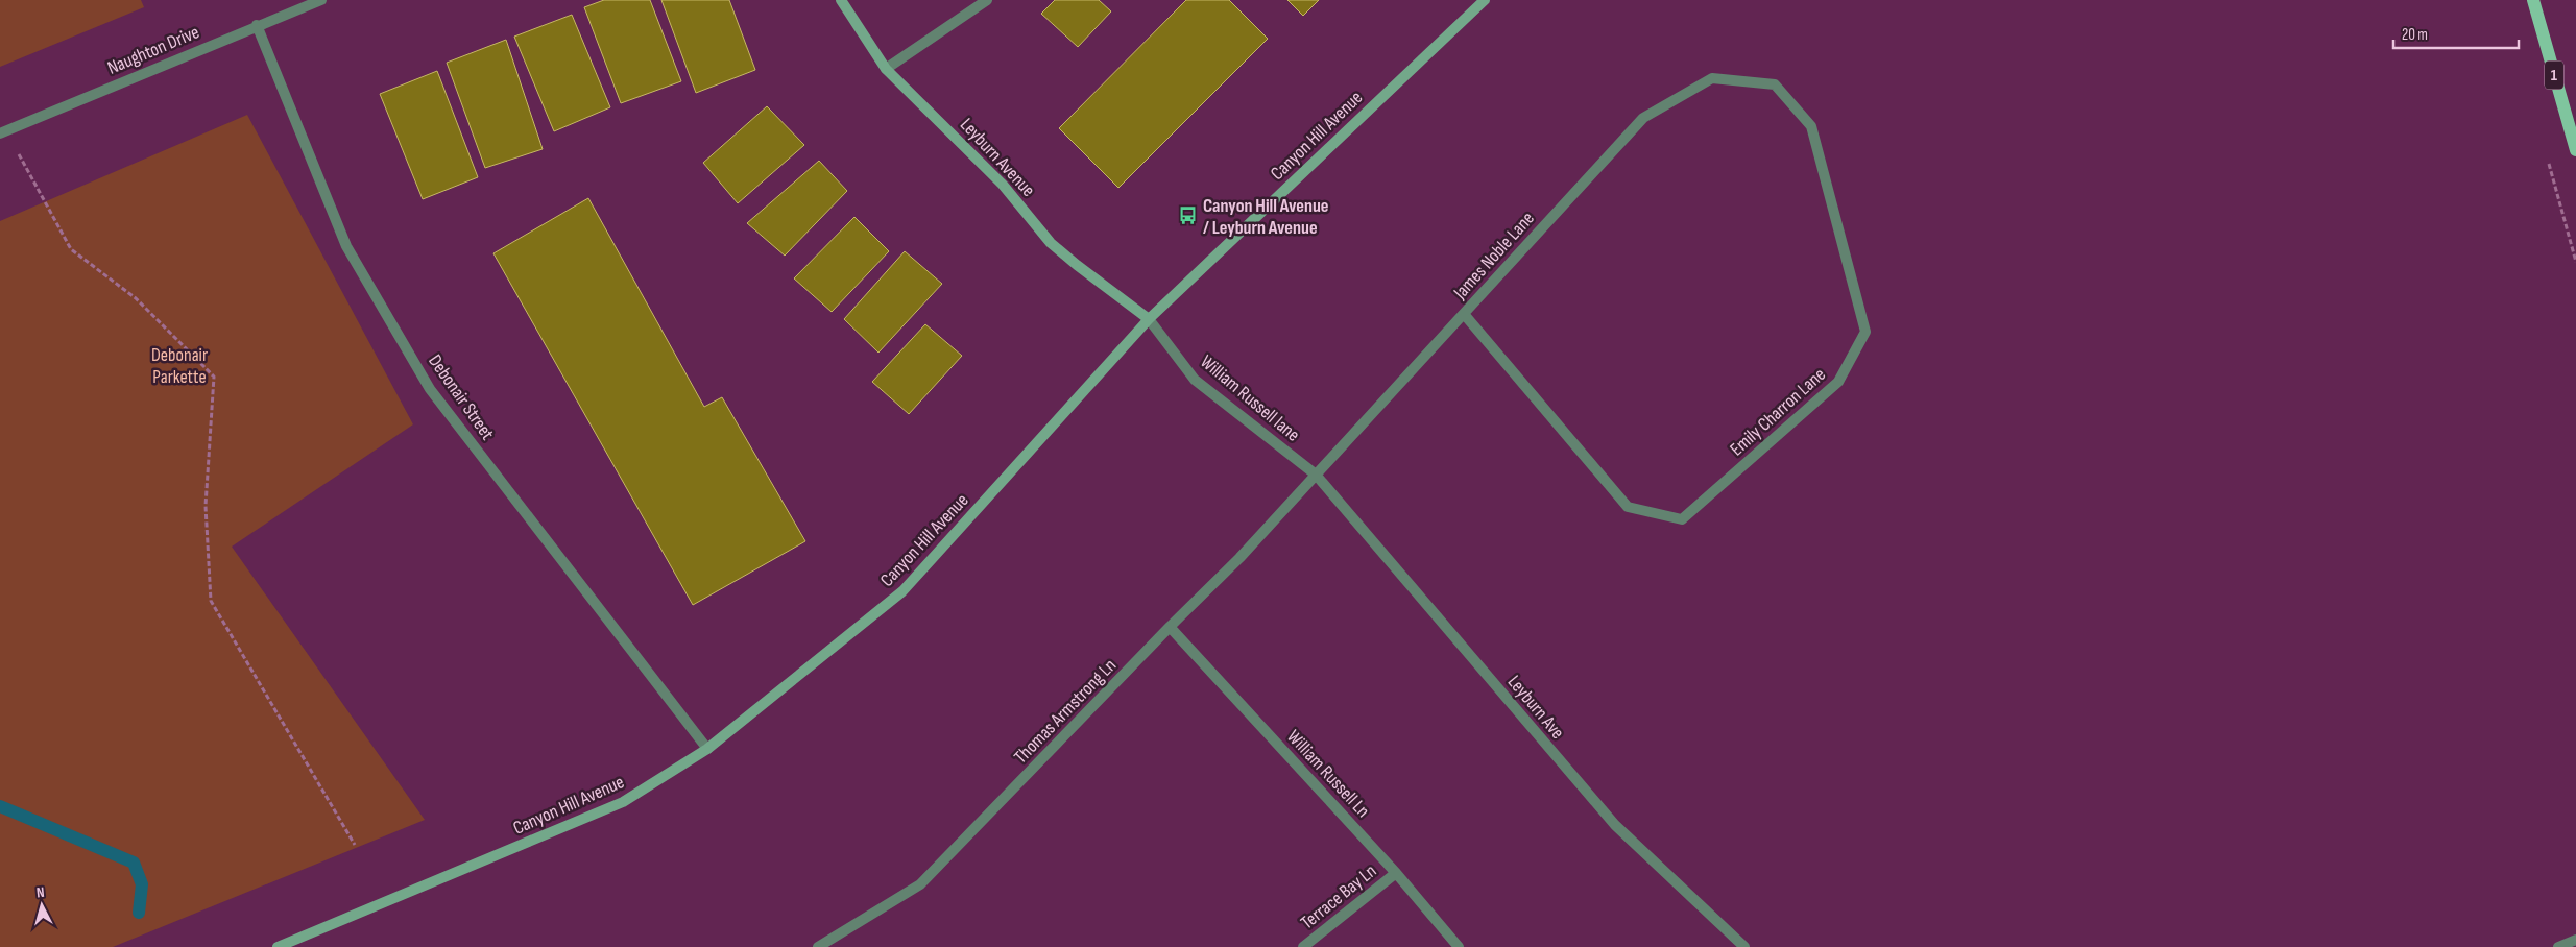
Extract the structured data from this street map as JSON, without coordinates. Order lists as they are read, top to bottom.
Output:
{
  "streets": {
    "main road": ["1"],
    "street": [
      "Naughton Drive",
      "Canyon Hill Avenue",
      "Leyburn Avenue",
      "James Noble Lane",
      "Debonair Street",
      "William Russell lane",
      "Emily Charron Lane",
      "Leyburn Ave",
      "Thomas Armstrong Ln",
      "William Russell Ln",
      "Terrace Bay Ln"
    ]
  },
  "crossings": [
    ["Naughton Drive", "Debonair Street"],
    ["Canyon Hill Avenue", "Leyburn Avenue"],
    ["Canyon Hill Avenue", "Debonair Street"],
    ["Canyon Hill Avenue", "William Russell lane"],
    ["Leyburn Avenue", "William Russell lane"],
    ["James Noble Lane", "William Russell lane"],
    ["James Noble Lane", "Emily Charron Lane"],
    ["James Noble Lane", "Leyburn Ave"],
    ["James Noble Lane", "Thomas Armstrong Ln"],
    ["William Russell lane", "Leyburn Ave"],
    ["William Russell lane", "Thomas Armstrong Ln"],
    ["Leyburn Ave", "Thomas Armstrong Ln"],
    ["Thomas Armstrong Ln", "William Russell Ln"],
    ["William Russell Ln", "Terrace Bay Ln"]
  ],
  "parks": ["Debonair Parkette"],
  "places": {
    "bus stop": ["Canyon Hill Avenue / Leyburn Avenue"]
  },
  "scale_bar": "20 m",
  "north": "top"
}
